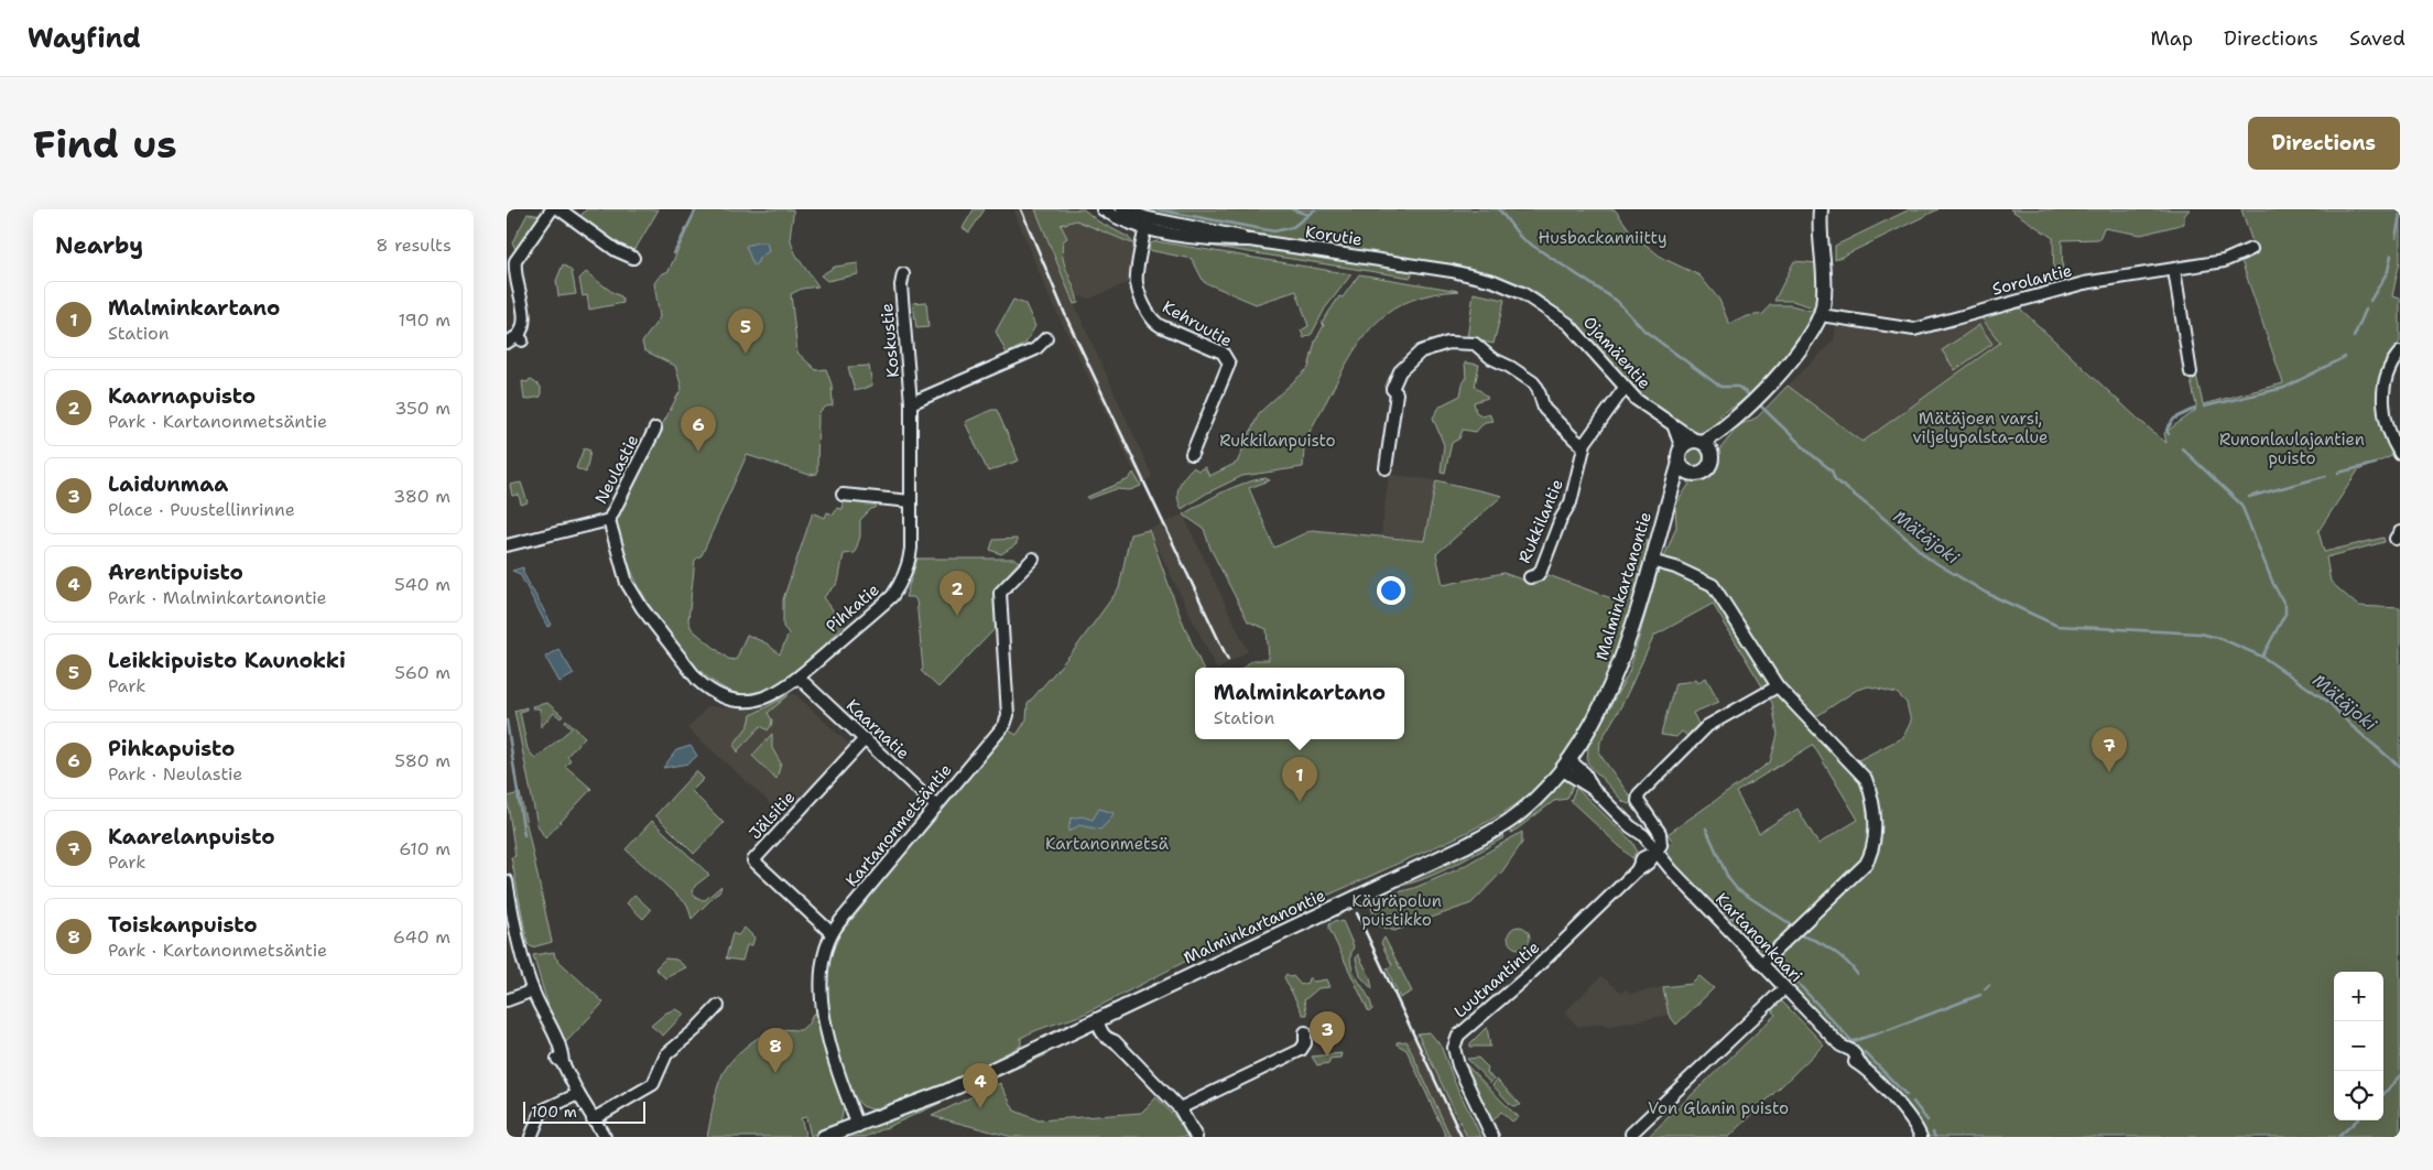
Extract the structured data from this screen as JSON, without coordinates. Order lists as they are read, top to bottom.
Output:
{
  "streets": {
    "main road": ["Malminkartanontie"],
    "street": [
      "Korutie",
      "Sorolantie",
      "Kehruutie",
      "Koskustie",
      "Ojamäentie",
      "Neulastie",
      "Rukkilantie",
      "Pihkatie",
      "Kaarnatie",
      "Jälsitie",
      "Kartanonmetsäntie",
      "Kartanonkaari",
      "Luutnantintie"
    ]
  },
  "crossings": [
    ["Korutie", "Kehruutie"],
    ["Korutie", "Ojamäentie"],
    ["Koskustie", "Pihkatie"],
    ["Ojamäentie", "Rukkilantie"],
    ["Ojamäentie", "Malminkartanontie"],
    ["Neulastie", "Pihkatie"],
    ["Malminkartanontie", "Kartanonmetsäntie"],
    ["Malminkartanontie", "Kartanonkaari"],
    ["Pihkatie", "Kaarnatie"],
    ["Kaarnatie", "Jälsitie"],
    ["Kaarnatie", "Kartanonmetsäntie"],
    ["Jälsitie", "Kartanonmetsäntie"],
    ["Kartanonkaari", "Luutnantintie"]
  ],
  "water": ["Mätäjoki"],
  "parks": [
    "Husbackanniitty",
    "Mätäjoen varsi, viljelypalsta-alue",
    "Runonlaulajantien puisto",
    "Rukkilanpuisto",
    "Kartanonmetsä",
    "Käyräpolun puistikko",
    "Von Glanin puisto"
  ],
  "scale_bar": "100 m",
  "page": {
    "header": "Wayfind",
    "nav": ["Map", "Directions", "Saved"],
    "buttons": "Directions",
    "title": "Find us",
    "heading": ["Nearby", "8 results"],
    "list": [
      {
        "mark": "1",
        "name": "Malminkartano",
        "note": "Station",
        "value": "190 m"
      },
      {
        "mark": "2",
        "name": "Kaarnapuisto",
        "note": "Park · Kartanonmetsäntie",
        "value": "350 m"
      },
      {
        "mark": "3",
        "name": "Laidunmaa",
        "note": "Place · Puustellinrinne",
        "value": "380 m"
      },
      {
        "mark": "4",
        "name": "Arentipuisto",
        "note": "Park · Malminkartanontie",
        "value": "540 m"
      },
      {
        "mark": "5",
        "name": "Leikkipuisto Kaunokki",
        "note": "Park",
        "value": "560 m"
      },
      {
        "mark": "6",
        "name": "Pihkapuisto",
        "note": "Park · Neulastie",
        "value": "580 m"
      },
      {
        "mark": "7",
        "name": "Kaarelanpuisto",
        "note": "Park",
        "value": "610 m"
      },
      {
        "mark": "8",
        "name": "Toiskanpuisto",
        "note": "Park · Kartanonmetsäntie",
        "value": "640 m"
      }
    ],
    "pins": [
      "5",
      "6",
      "2",
      "7",
      "1",
      "3",
      "8",
      "4"
    ],
    "popup": ["Malminkartano", "Station"],
    "map_buttons": ["+", "−"],
    "scale": "100 m"
  }
}
